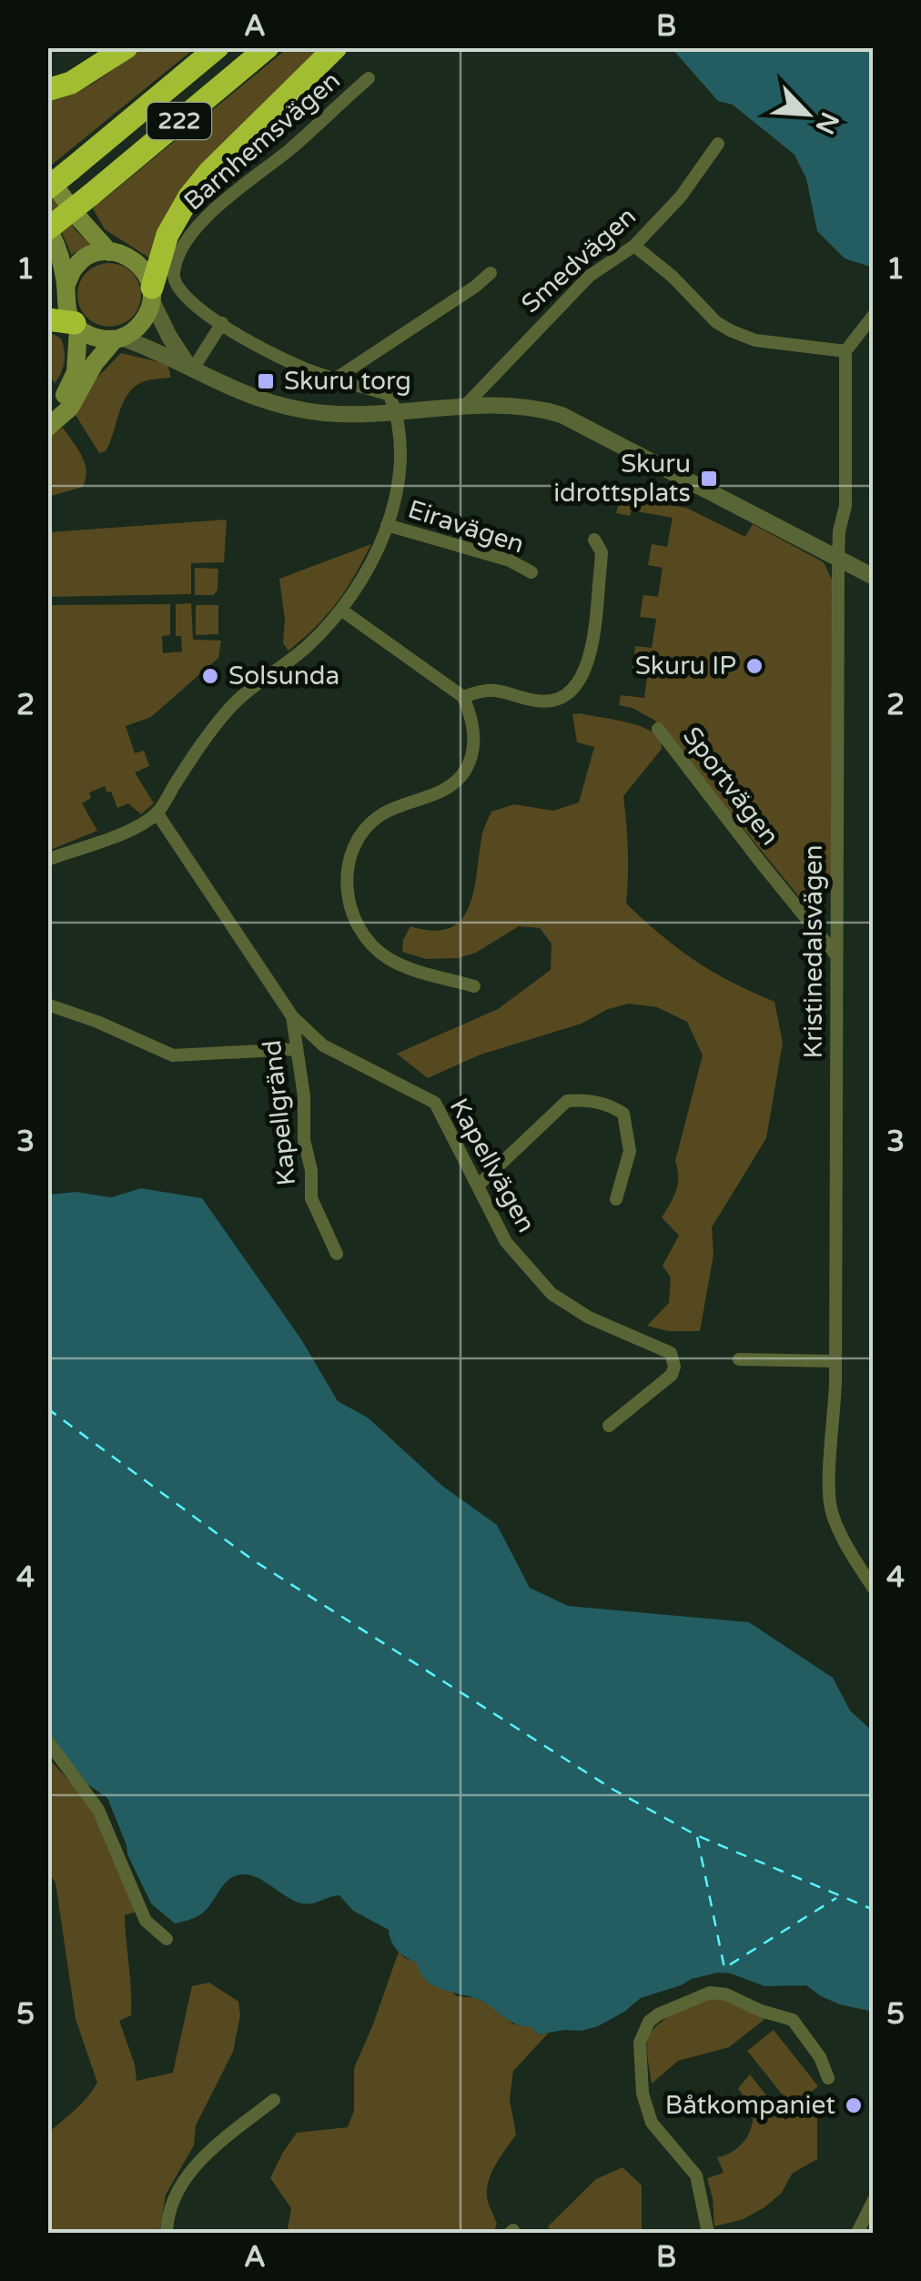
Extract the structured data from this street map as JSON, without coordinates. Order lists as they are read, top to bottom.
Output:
{
  "streets": {
    "highway": ["222"],
    "street": [
      "Barnhemsvägen",
      "Smedvägen",
      "Eiravägen",
      "Sportvägen",
      "Kristinedalsvägen",
      "Kapellgränd",
      "Kapellvägen"
    ]
  },
  "crossings": [
    ["Sportvägen", "Kristinedalsvägen"],
    ["Kapellgränd", "Kapellvägen"]
  ],
  "places": {
    "transit": ["Skuru torg", "Skuru idrottsplats"],
    "other": ["Skuru IP", "Solsunda", "Båtkompaniet"]
  },
  "north": "bottom right",
  "grid": {
    "columns": ["A", "B"],
    "rows": [
      "1",
      "2",
      "3",
      "4",
      "5"
    ]
  }
}
